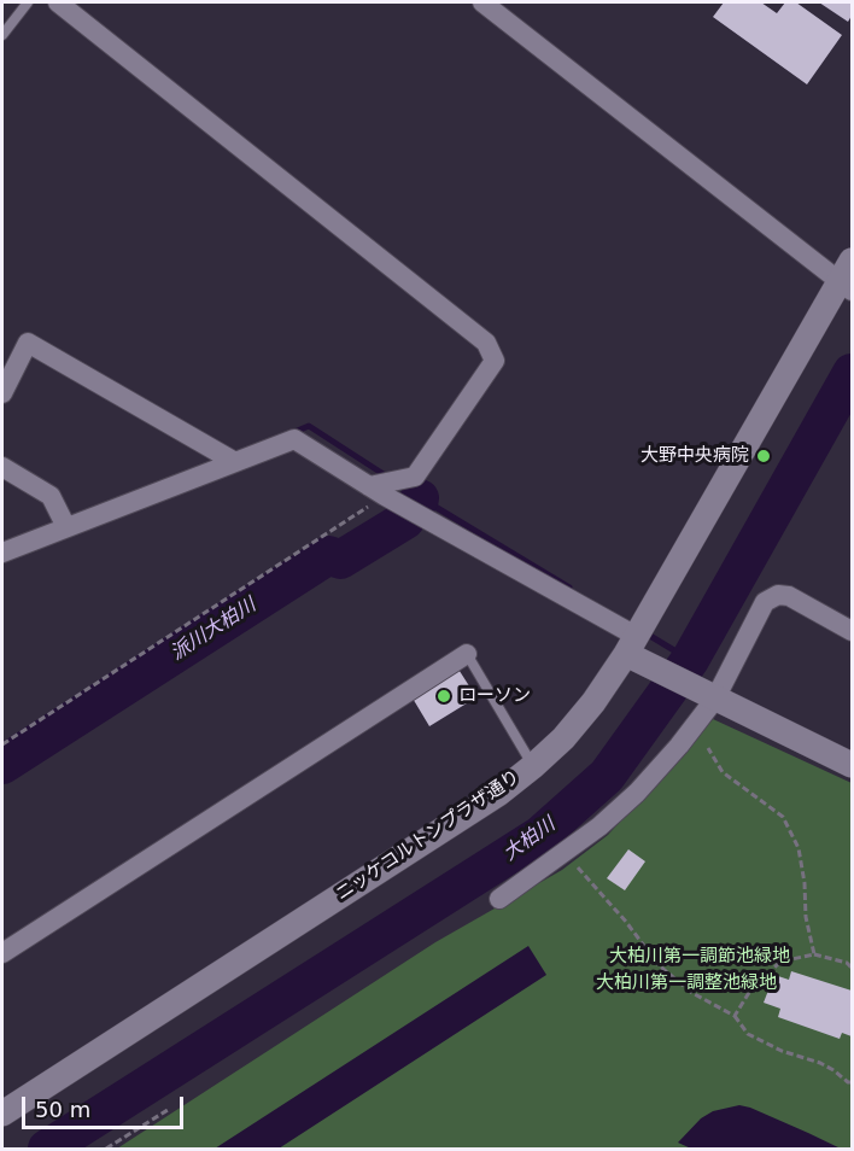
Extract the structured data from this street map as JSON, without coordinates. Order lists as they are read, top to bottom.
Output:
{
  "streets": {
    "street": ["ニッケコルトンプラザ通り"]
  },
  "water": ["派川大柏川", "大柏川"],
  "parks": ["大柏川第一調節池緑地", "大柏川第一調整池緑地"],
  "places": ["大野中央病院", "ローソン"],
  "scale_bar": "50 m"
}
